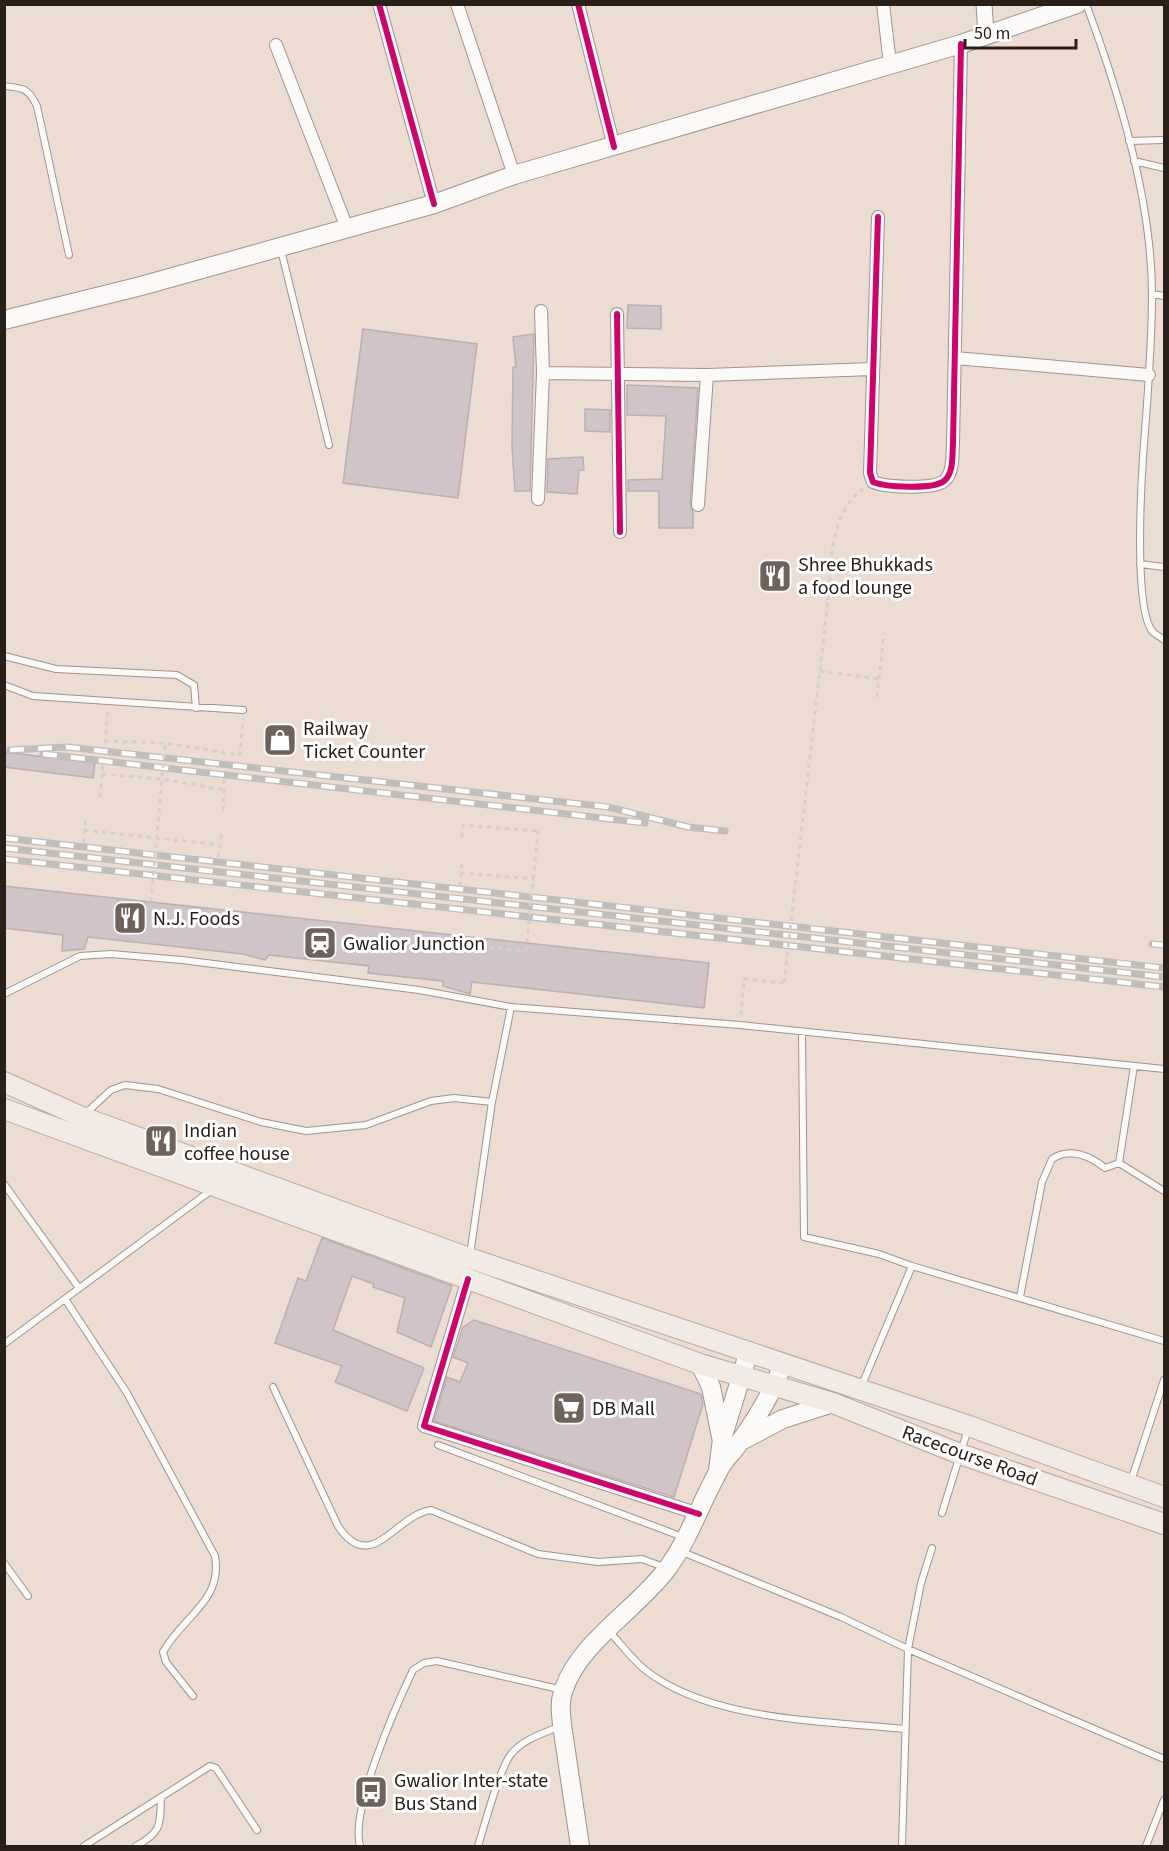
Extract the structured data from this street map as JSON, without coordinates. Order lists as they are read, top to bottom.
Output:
{
  "streets": {
    "main road": ["Racecourse Road"]
  },
  "places": {
    "restaurant": ["Shree Bhukkads a food lounge", "N.J. Foods", "Indian coffee house"],
    "shop": ["Railway Ticket Counter"],
    "station": ["Gwalior Junction"],
    "supermarket": ["DB Mall"],
    "bus stop": ["Gwalior Inter-state Bus Stand"]
  },
  "scale_bar": "50 m"
}
